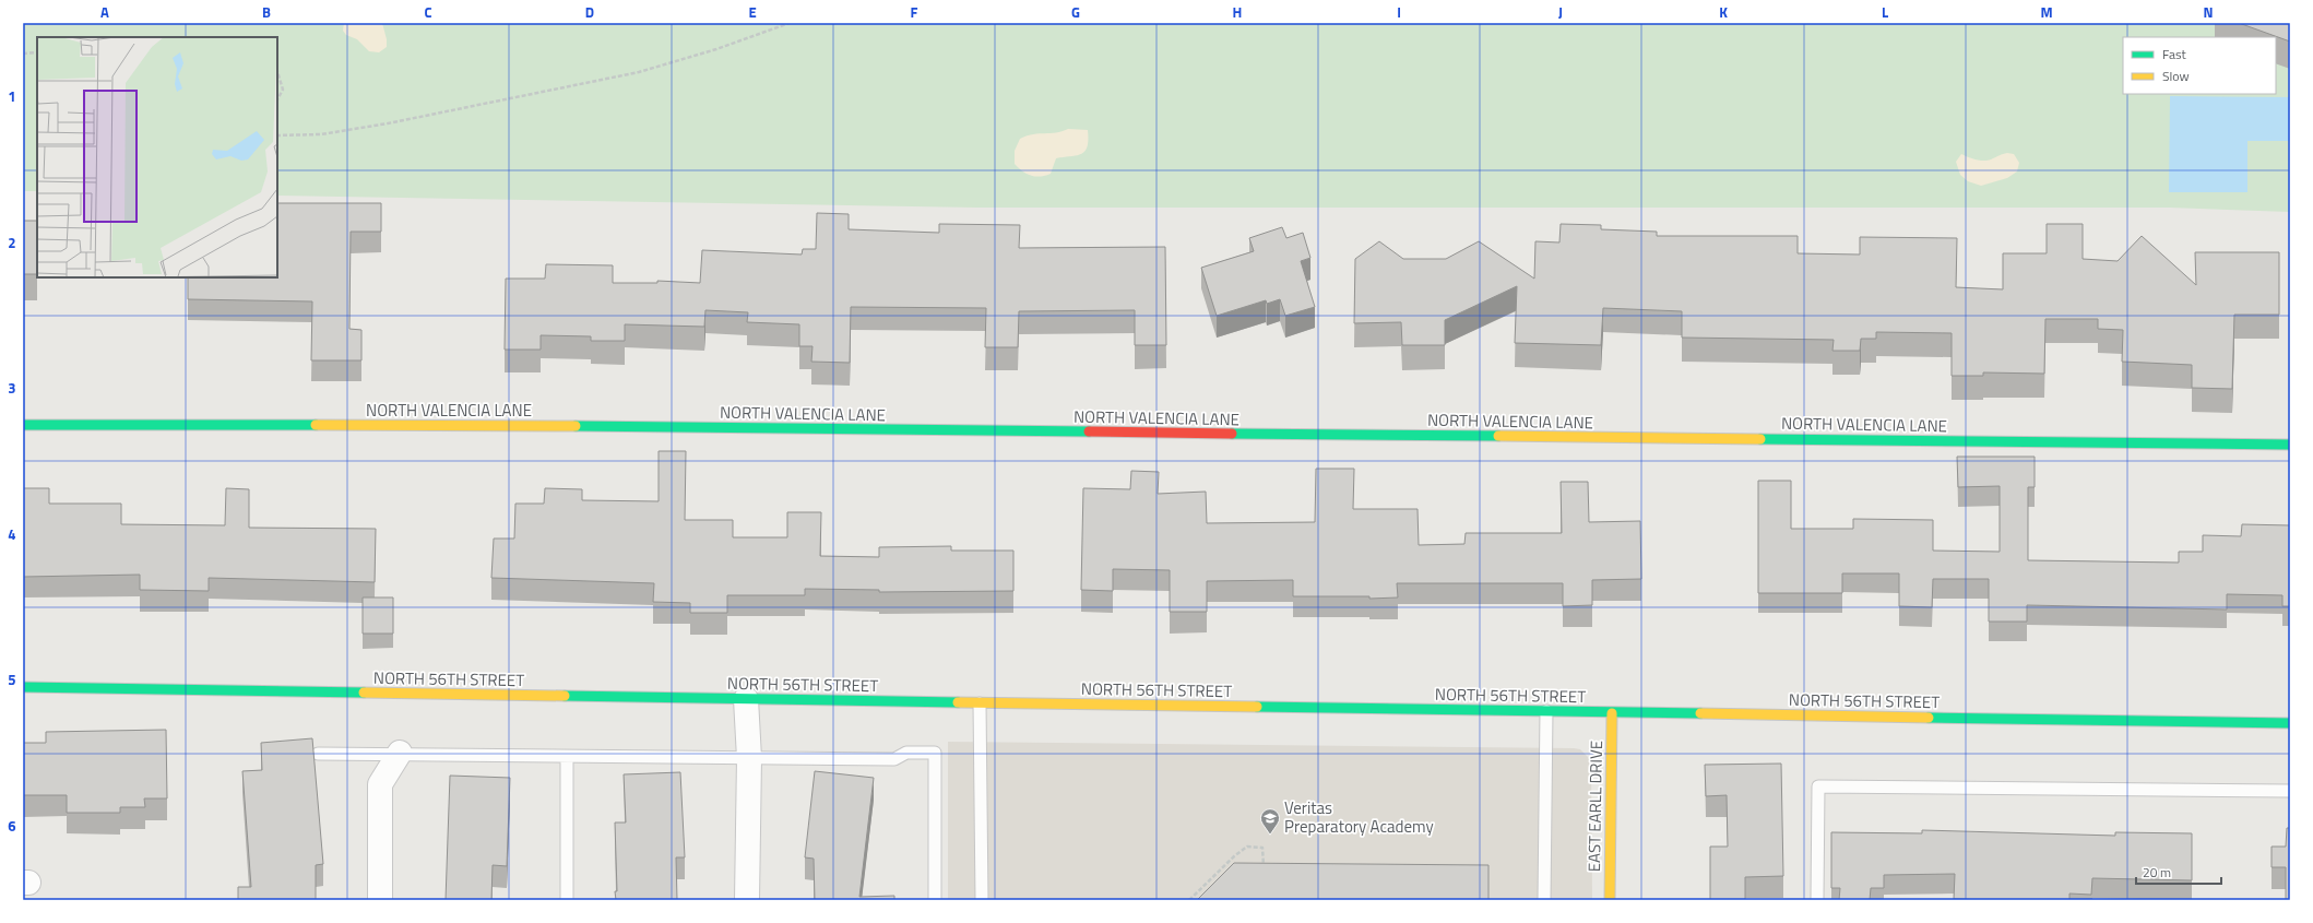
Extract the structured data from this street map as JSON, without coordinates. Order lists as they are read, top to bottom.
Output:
{
  "streets": {
    "street": ["NORTH VALENCIA LANE", "NORTH 56TH STREET", "EAST EARLL DRIVE"]
  },
  "crossings": [
    ["NORTH 56TH STREET", "EAST EARLL DRIVE"]
  ],
  "places": {
    "school or university": ["Veritas Preparatory Academy"]
  },
  "legend": ["Fast", "Slow"],
  "scale_bar": "20 m",
  "grid": {
    "columns": [
      "A",
      "B",
      "C",
      "D",
      "E",
      "F",
      "G",
      "H",
      "I",
      "J",
      "K",
      "L",
      "M",
      "N"
    ],
    "rows": [
      "1",
      "2",
      "3",
      "4",
      "5",
      "6"
    ]
  }
}
